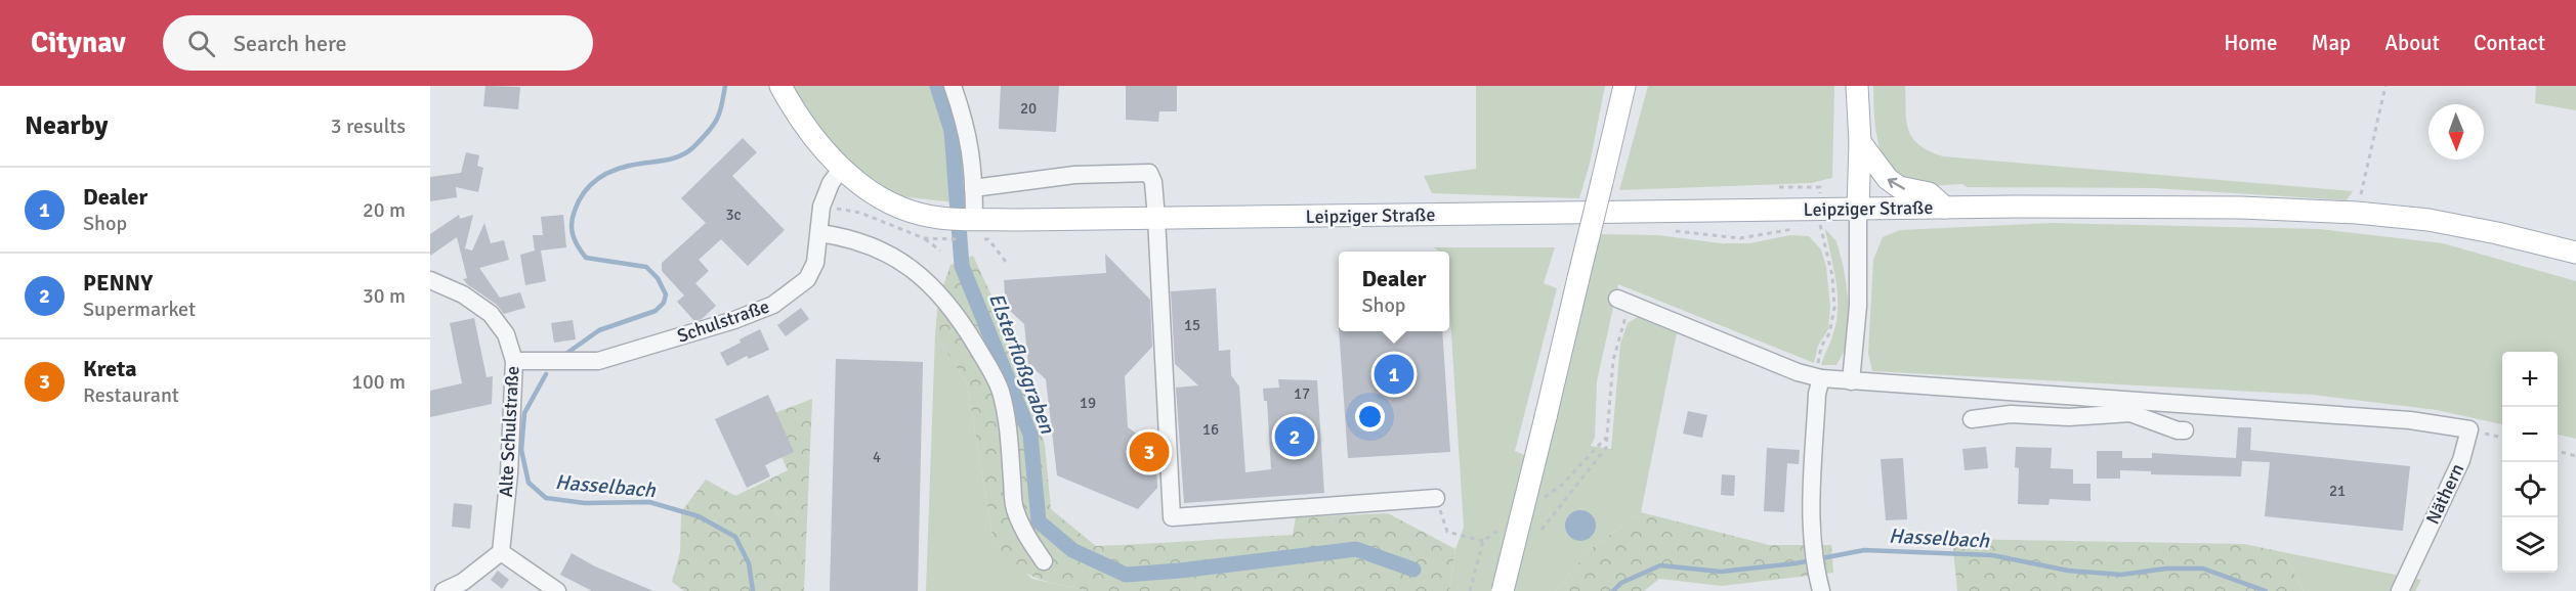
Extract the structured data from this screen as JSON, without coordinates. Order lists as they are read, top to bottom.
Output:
{
  "streets": {
    "main road": ["Leipziger Straße"],
    "street": ["Schulstraße", "Alte Schulstraße", "Näthern"]
  },
  "crossings": [
    ["Leipziger Straße", "Schulstraße"],
    ["Schulstraße", "Alte Schulstraße"]
  ],
  "water": ["Elsterfloßgraben", "Hasselbach"],
  "house_numbers": [
    "20",
    "3c",
    "15",
    "17",
    "19",
    "16",
    "4",
    "21"
  ],
  "north": "bottom",
  "page": {
    "header": "Citynav",
    "search": "Search here",
    "nav": [
      "Home",
      "Map",
      "About",
      "Contact"
    ],
    "heading": ["Nearby", "3 results"],
    "list": [
      {
        "mark": "1",
        "name": "Dealer",
        "note": "Shop",
        "value": "20 m"
      },
      {
        "mark": "2",
        "name": "PENNY",
        "note": "Supermarket",
        "value": "30 m"
      },
      {
        "mark": "3",
        "name": "Kreta",
        "note": "Restaurant",
        "value": "100 m"
      }
    ],
    "popup": ["Dealer", "Shop"],
    "map_buttons": ["+", "−"],
    "pins": ["1", "2", "3"]
  }
}
